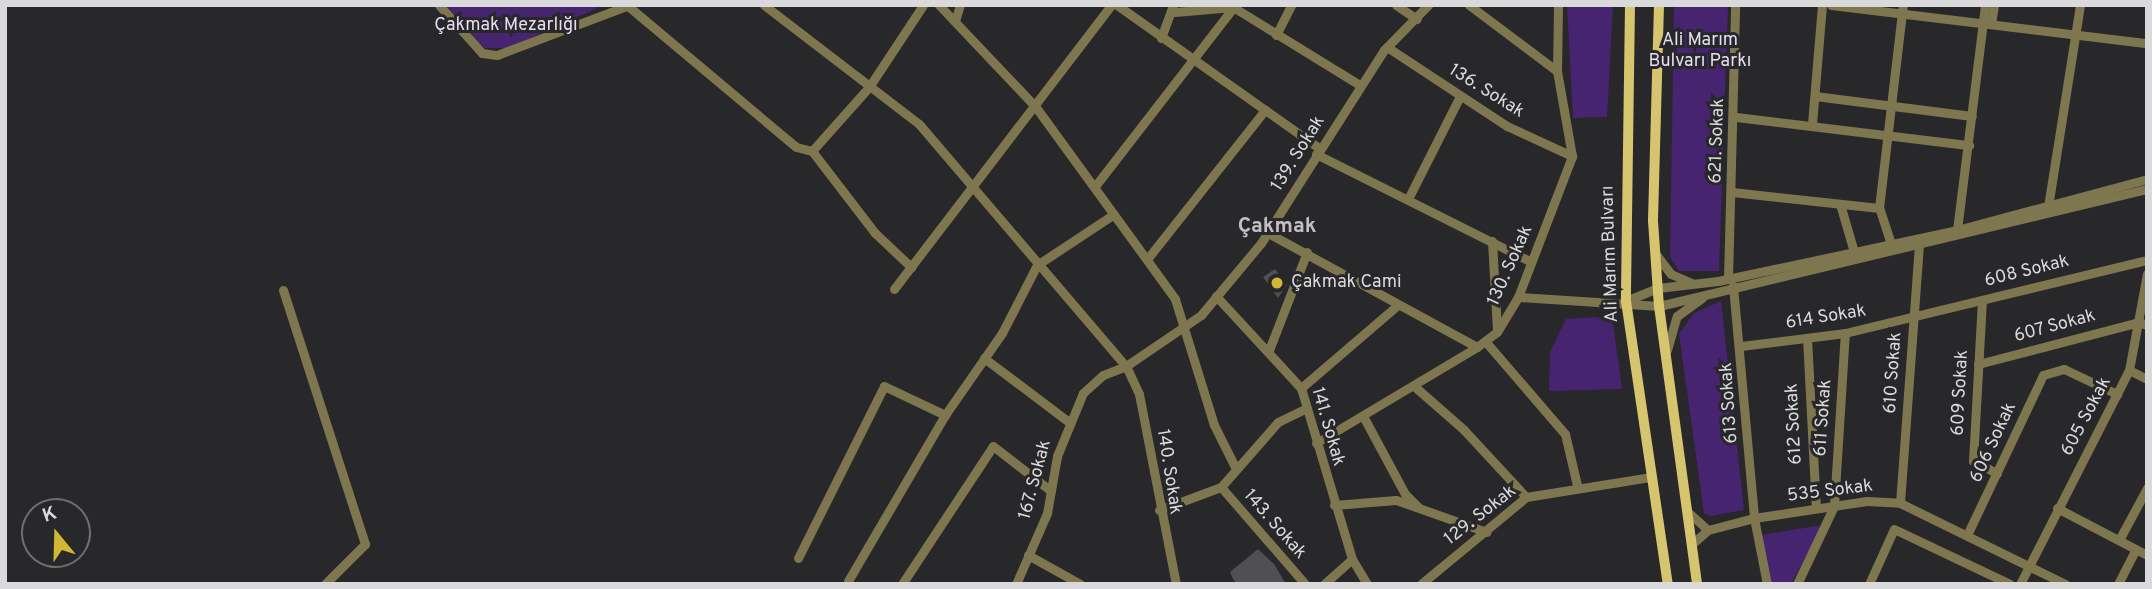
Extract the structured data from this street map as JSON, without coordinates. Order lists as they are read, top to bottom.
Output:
{
  "streets": {
    "main road": ["Ali Marım Bulvarı"],
    "street": [
      "136. Sokak",
      "621. Sokak",
      "139. Sokak",
      "130. Sokak",
      "608 Sokak",
      "614 Sokak",
      "607 Sokak",
      "610 Sokak",
      "609 Sokak",
      "613 Sokak",
      "605 Sokak",
      "611 Sokak",
      "612 Sokak",
      "141. Sokak",
      "606 Sokak",
      "140. Sokak",
      "167. Sokak",
      "535 Sokak",
      "129. Sokak",
      "143. Sokak"
    ]
  },
  "crossings": [
    ["136. Sokak", "139. Sokak"],
    ["136. Sokak", "130. Sokak"],
    ["621. Sokak", "613 Sokak"],
    ["139. Sokak", "141. Sokak"],
    ["139. Sokak", "140. Sokak"],
    ["139. Sokak", "167. Sokak"],
    ["Ali Marım Bulvarı", "129. Sokak"],
    ["130. Sokak", "141. Sokak"],
    ["608 Sokak", "614 Sokak"],
    ["608 Sokak", "610 Sokak"],
    ["608 Sokak", "609 Sokak"],
    ["614 Sokak", "610 Sokak"],
    ["614 Sokak", "613 Sokak"],
    ["614 Sokak", "611 Sokak"],
    ["614 Sokak", "612 Sokak"],
    ["607 Sokak", "609 Sokak"],
    ["607 Sokak", "605 Sokak"],
    ["610 Sokak", "535 Sokak"],
    ["609 Sokak", "606 Sokak"],
    ["613 Sokak", "535 Sokak"],
    ["605 Sokak", "606 Sokak"],
    ["605 Sokak", "535 Sokak"],
    ["611 Sokak", "535 Sokak"],
    ["612 Sokak", "535 Sokak"],
    ["606 Sokak", "535 Sokak"],
    ["140. Sokak", "167. Sokak"]
  ],
  "districts": ["Çakmak"],
  "parks": ["Çakmak Mezarlığı", "Ali Marım Bulvarı Parkı"],
  "places": ["Çakmak Cami"],
  "north": "top"
}
